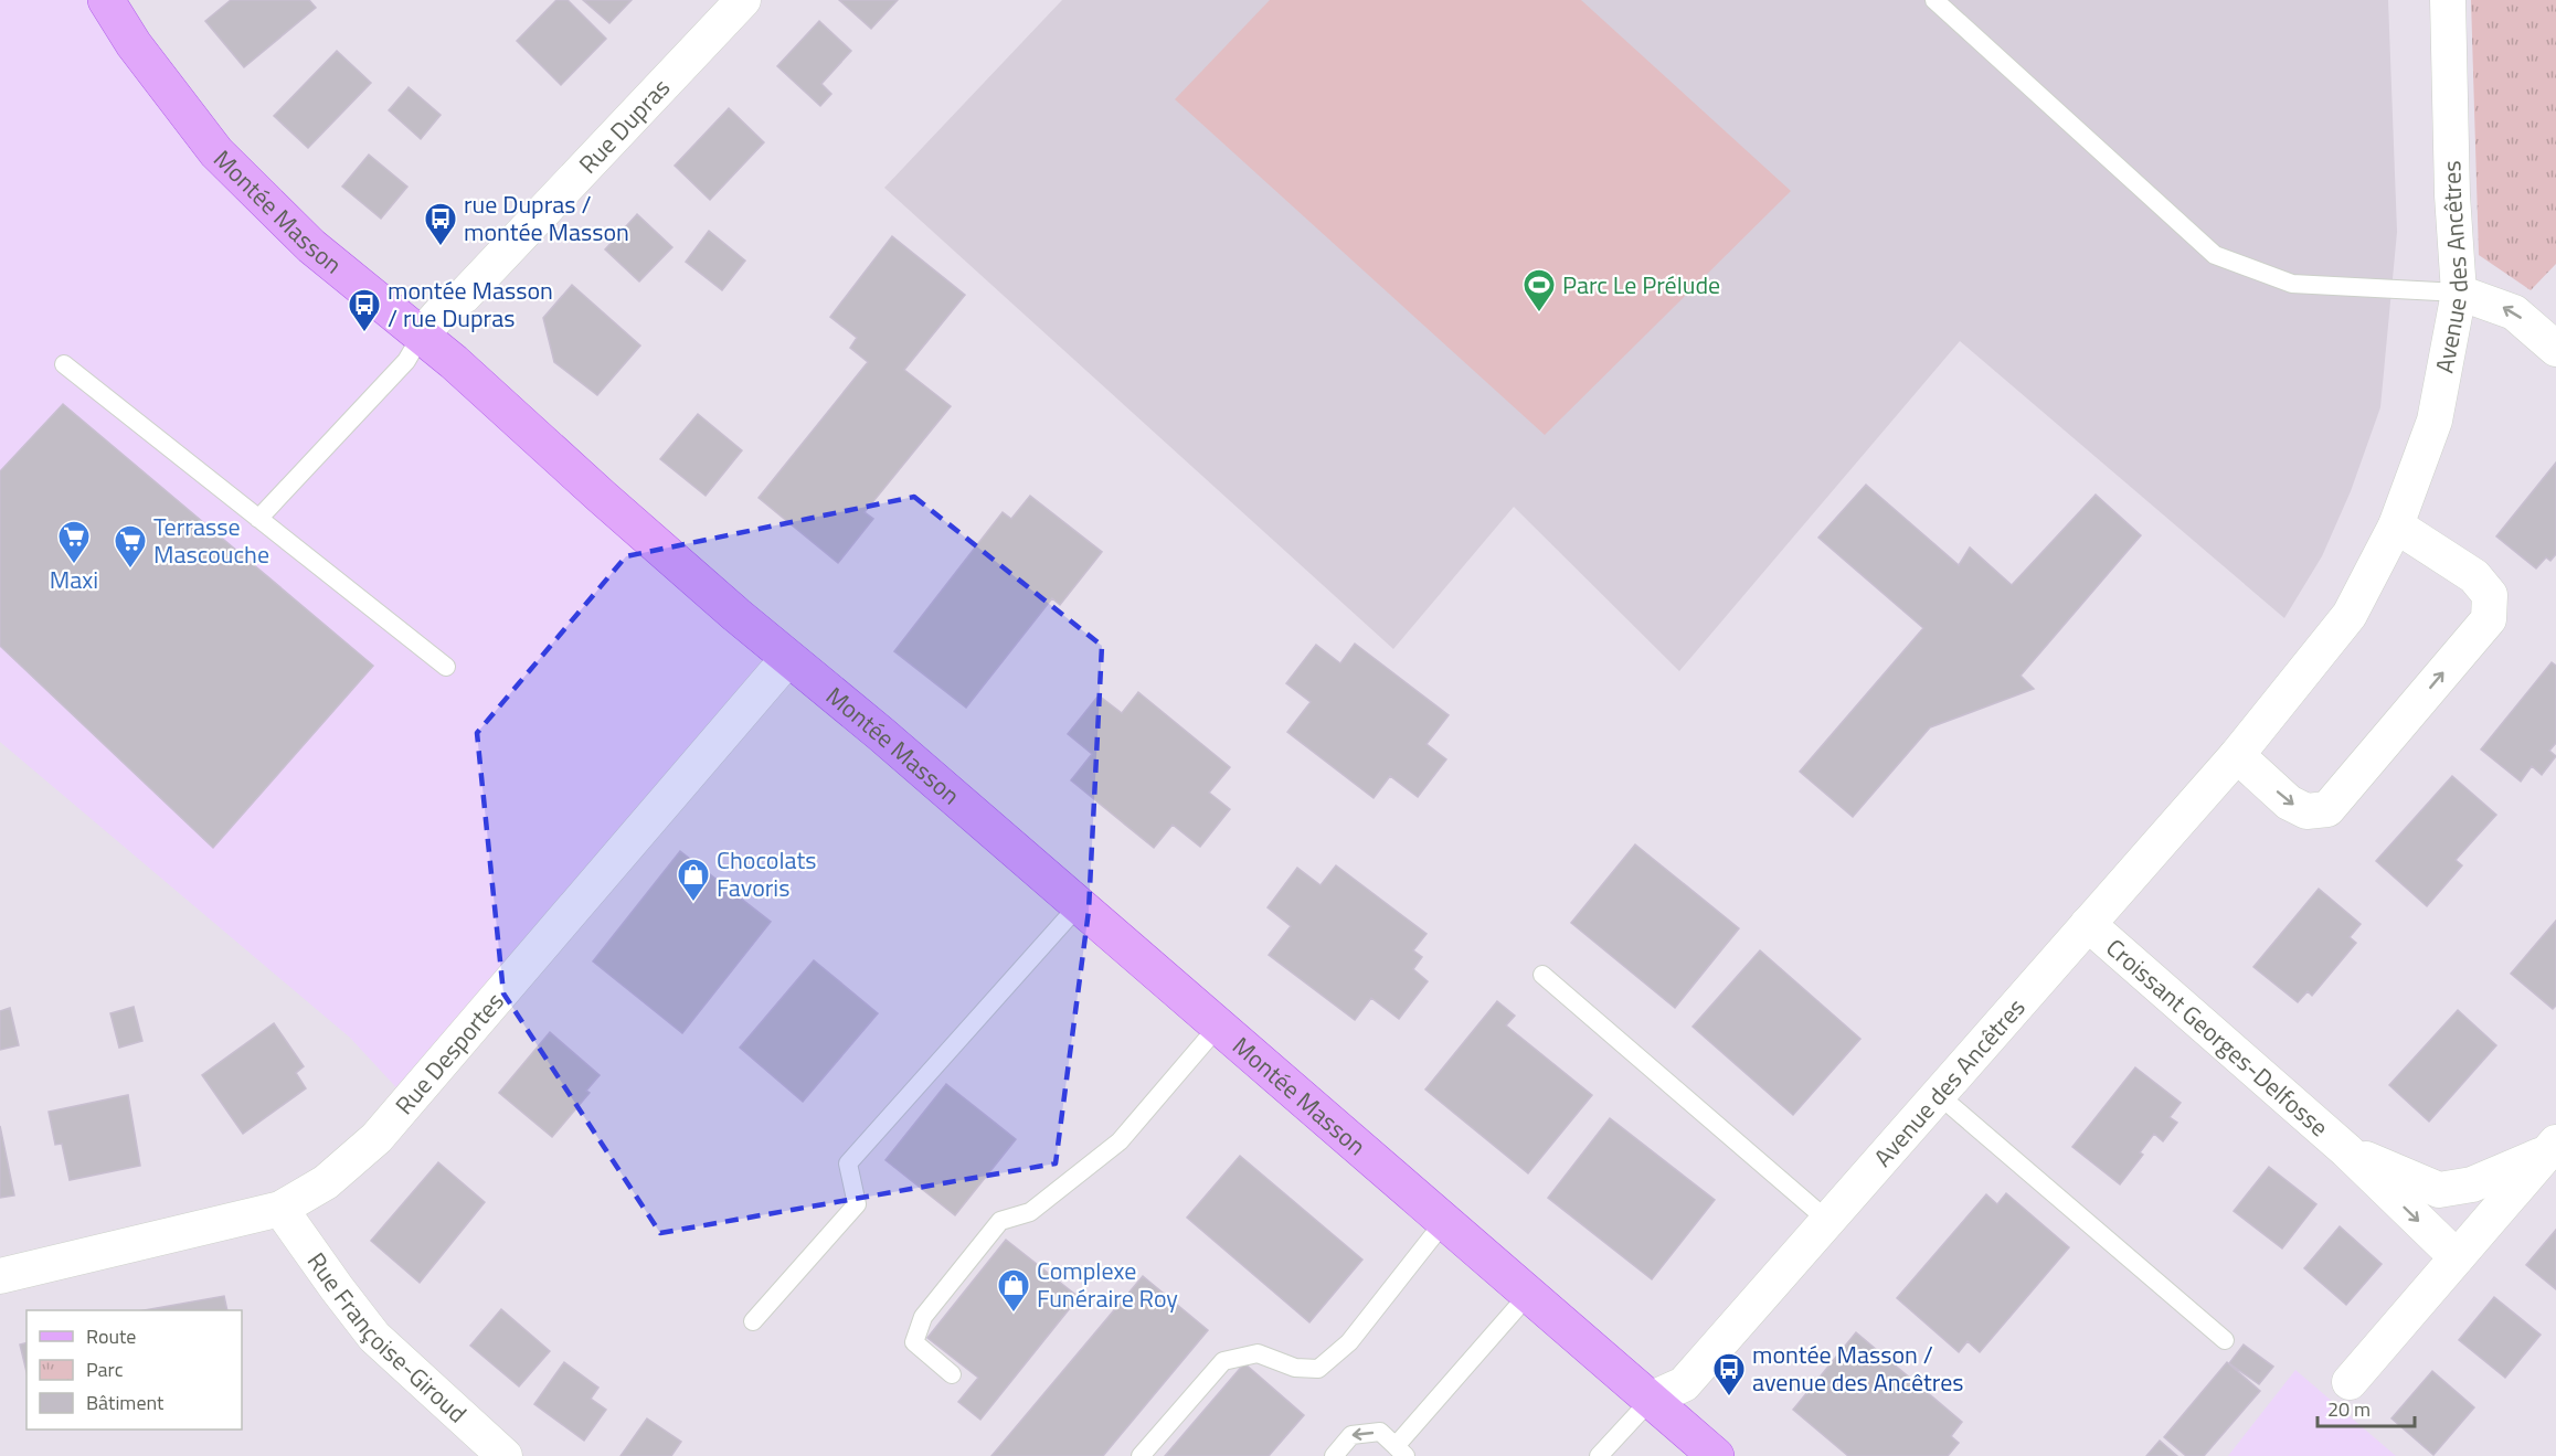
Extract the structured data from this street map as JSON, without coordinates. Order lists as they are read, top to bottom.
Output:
{
  "streets": {
    "main road": ["Montée Masson"],
    "street": [
      "Rue Dupras",
      "Avenue des Ancêtres",
      "Croissant Georges-Delfosse",
      "Rue Desportes",
      "Rue Françoise-Giroud"
    ]
  },
  "crossings": [
    ["Rue Dupras", "Montée Masson"],
    ["Montée Masson", "Avenue des Ancêtres"],
    ["Montée Masson", "Rue Desportes"],
    ["Avenue des Ancêtres", "Croissant Georges-Delfosse"],
    ["Rue Desportes", "Rue Françoise-Giroud"]
  ],
  "places": {
    "bus stop": ["rue Dupras / montée Masson", "montée Masson / rue Dupras", "montée Masson / avenue des Ancêtres"],
    "sports": ["Parc Le Prélude"],
    "supermarket": ["Maxi", "Terrasse Mascouche"],
    "shop": ["Chocolats Favoris", "Complexe Funéraire Roy"]
  },
  "legend": ["Route", "Parc", "Bâtiment"],
  "scale_bar": "20 m"
}
